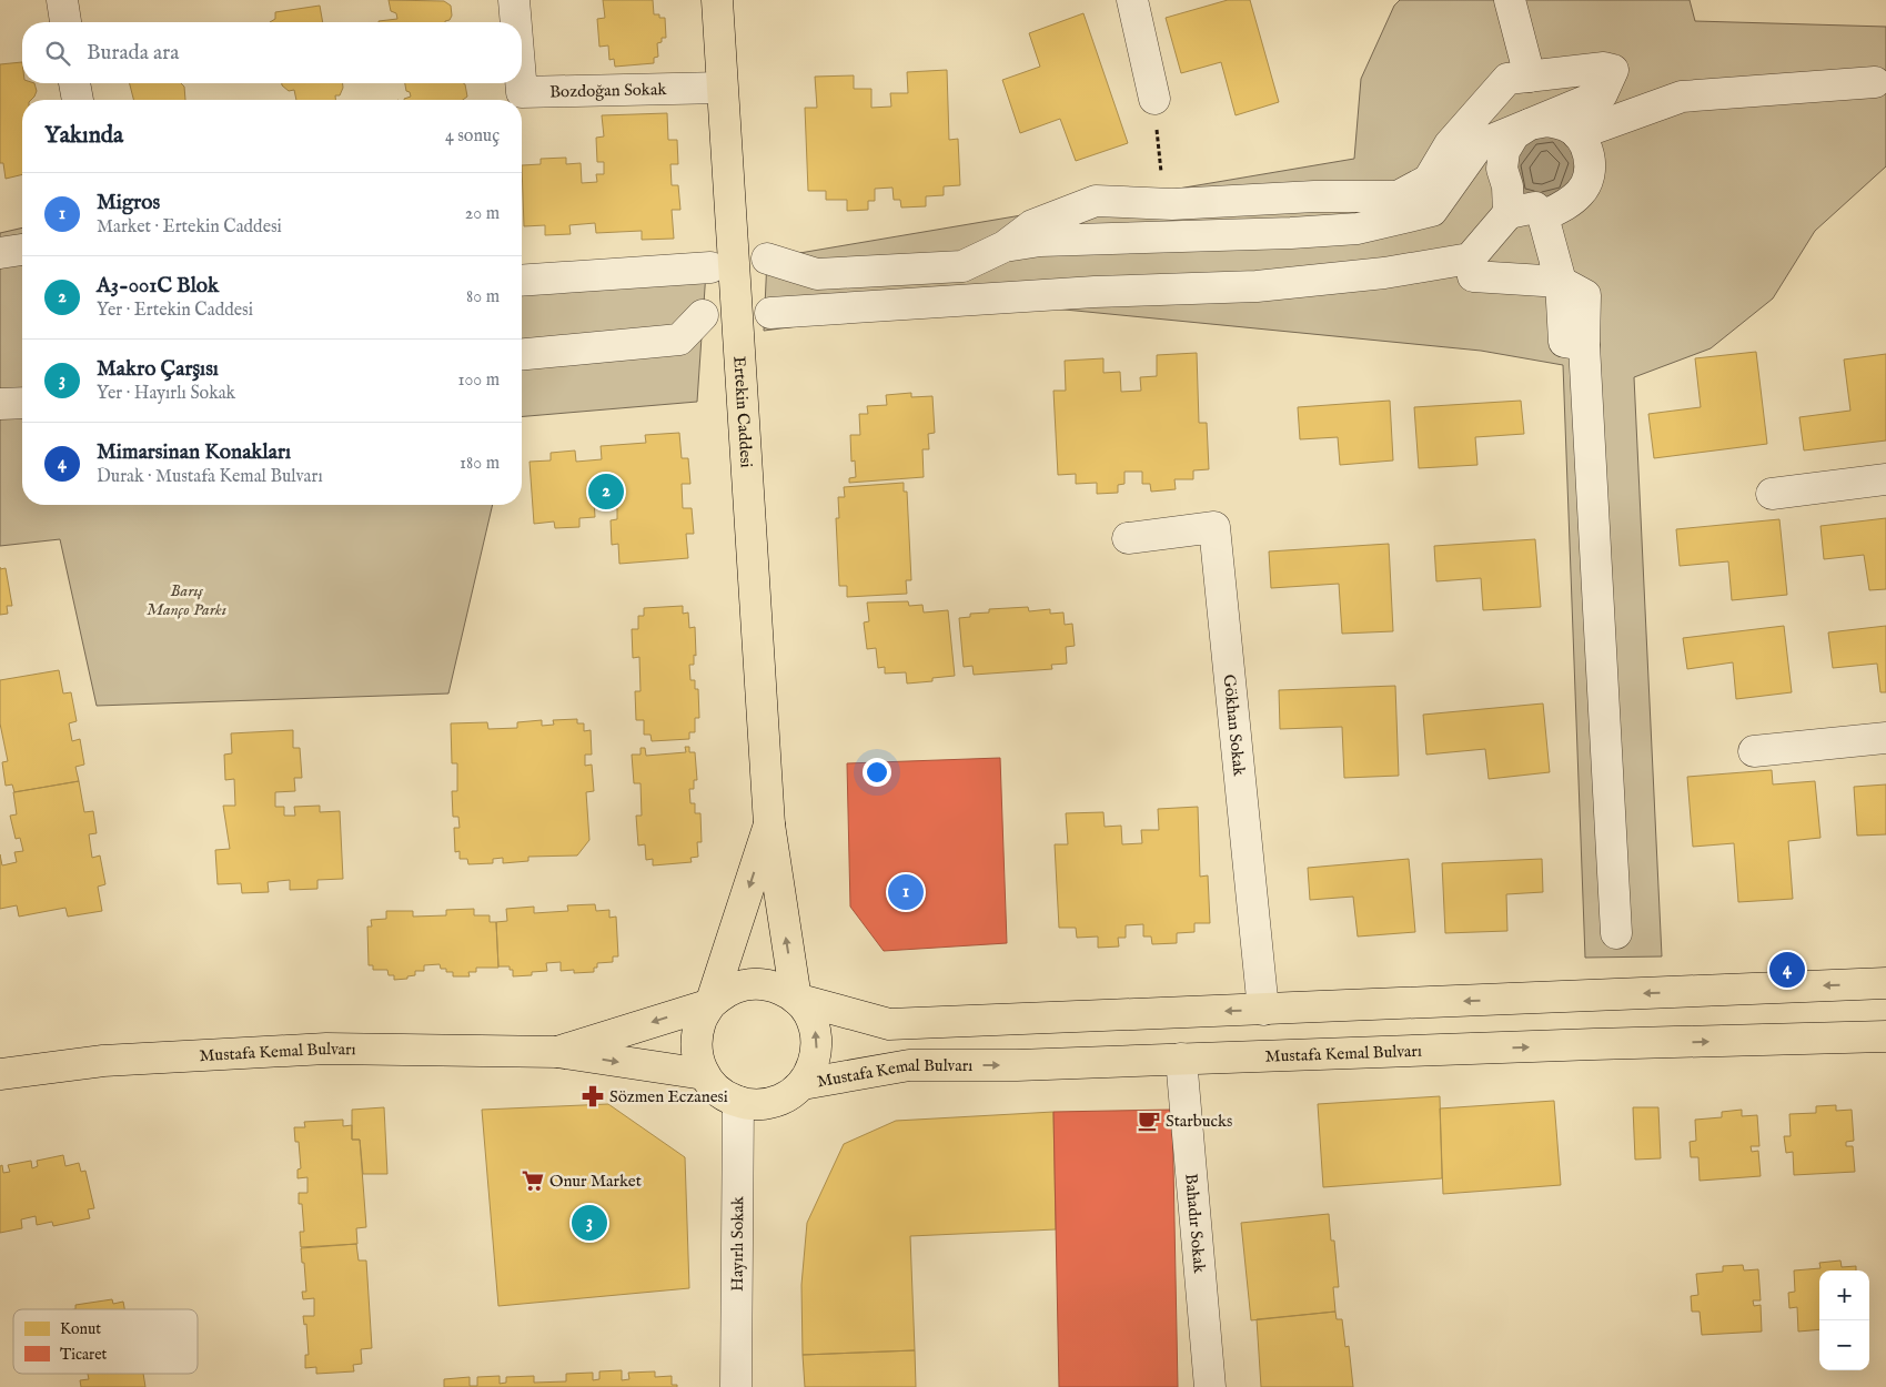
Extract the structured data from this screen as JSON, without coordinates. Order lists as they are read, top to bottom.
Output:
{
  "streets": {
    "main road": ["Ertekin Caddesi", "Mustafa Kemal Bulvarı"],
    "street": [
      "Bozdoğan Sokak",
      "Gökhan Sokak",
      "Bahadır Sokak",
      "Hayırlı Sokak"
    ]
  },
  "crossings": [
    ["Bozdoğan Sokak", "Ertekin Caddesi"],
    ["Ertekin Caddesi", "Mustafa Kemal Bulvarı"],
    ["Ertekin Caddesi", "Hayırlı Sokak"],
    ["Mustafa Kemal Bulvarı", "Bahadır Sokak"],
    ["Mustafa Kemal Bulvarı", "Hayırlı Sokak"]
  ],
  "parks": ["Barış Manço Parkı"],
  "places": {
    "pharmacy": ["Sözmen Eczanesi"],
    "cafe": ["Starbucks"],
    "supermarket": ["Onur Market"]
  },
  "legend": ["Konut", "Ticaret"],
  "page": {
    "search": "Burada ara",
    "heading": ["Yakında", "4 sonuç"],
    "list": [
      {
        "mark": "1",
        "name": "Migros",
        "note": "Market · Ertekin Caddesi",
        "value": "20 m"
      },
      {
        "mark": "2",
        "name": "A3-001C Blok",
        "note": "Yer · Ertekin Caddesi",
        "value": "80 m"
      },
      {
        "mark": "3",
        "name": "Makro Çarşısı",
        "note": "Yer · Hayırlı Sokak",
        "value": "100 m"
      },
      {
        "mark": "4",
        "name": "Mimarsinan Konakları",
        "note": "Durak · Mustafa Kemal Bulvarı",
        "value": "180 m"
      }
    ],
    "pins": [
      "2",
      "1",
      "4",
      "3"
    ],
    "map_buttons": ["+", "−"]
  }
}
